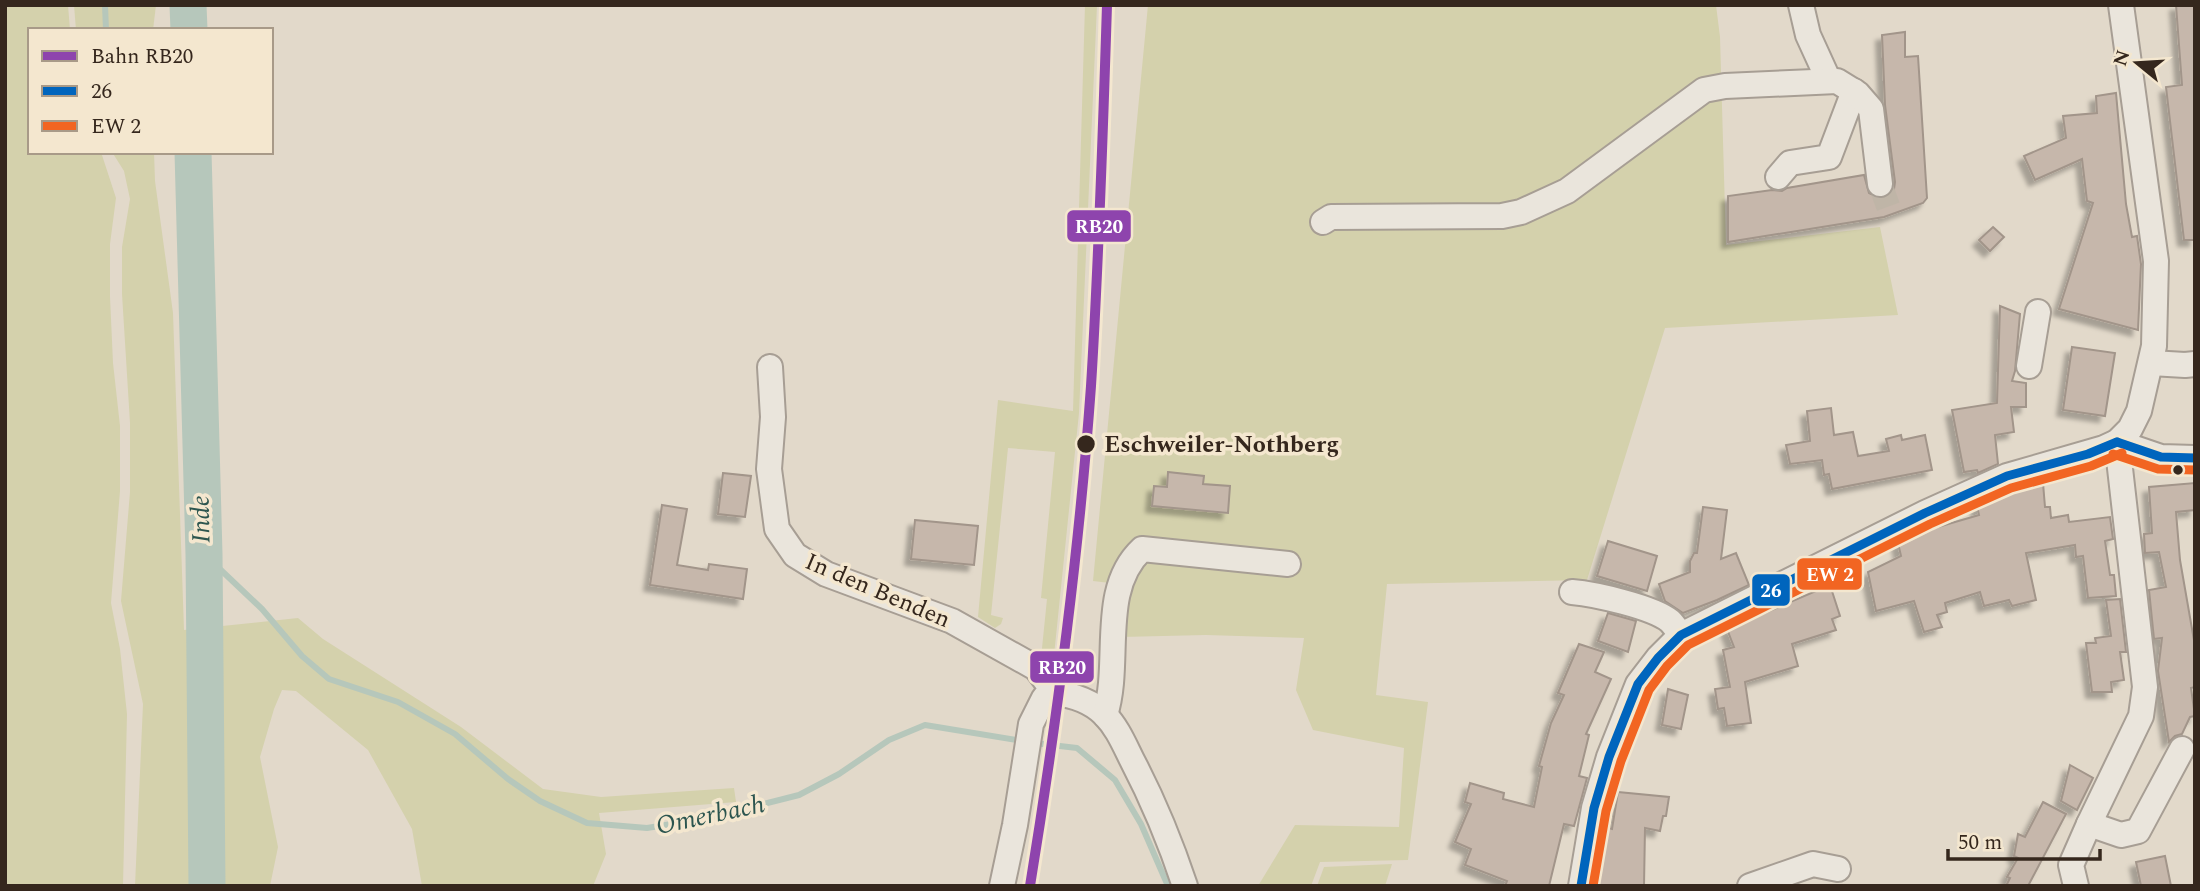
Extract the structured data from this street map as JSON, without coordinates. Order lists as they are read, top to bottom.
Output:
{
  "streets": {
    "street": ["In den Benden"]
  },
  "water": ["Inde", "Omerbach"],
  "places": ["Eschweiler-Nothberg"],
  "lines": ["rail line RB20", "transit line 26"],
  "legend": ["Bahn RB20", "26", "EW 2"],
  "scale_bar": "50 m",
  "north": "left"
}
